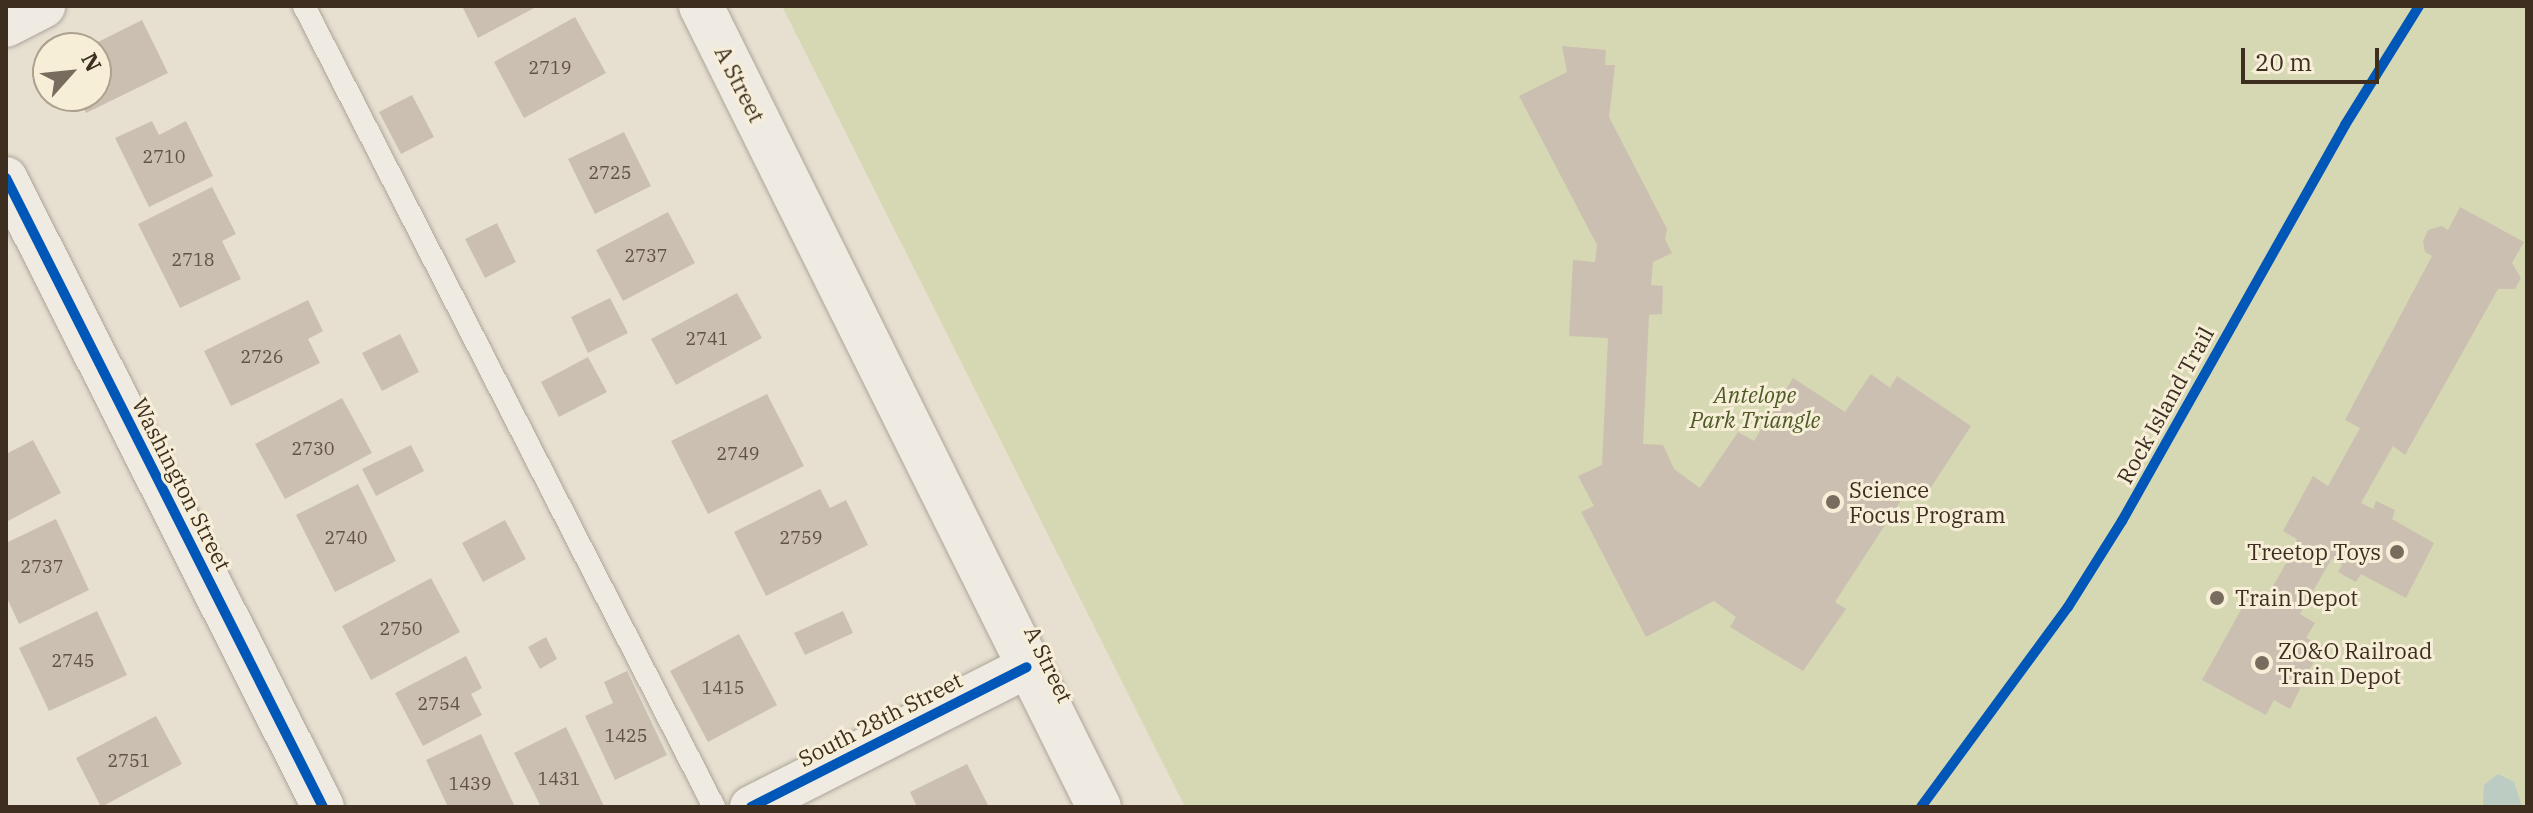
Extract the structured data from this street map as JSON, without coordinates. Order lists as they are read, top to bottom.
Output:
{
  "streets": {
    "main road": ["A Street"],
    "street": ["Washington Street", "South 28th Street"],
    "cycle path": ["Rock Island Trail"]
  },
  "crossings": [
    ["A Street", "South 28th Street"]
  ],
  "parks": ["Antelope Park Triangle"],
  "places": [
    "Science Focus Program",
    "Treetop Toys",
    "Train Depot",
    "ZO&O Railroad Train Depot"
  ],
  "house_numbers": [
    "2719",
    "2710",
    "2725",
    "2737",
    "2718",
    "2741",
    "2726",
    "2730",
    "2749",
    "2740",
    "2759",
    "2737",
    "2750",
    "2745",
    "1415",
    "2754",
    "1425",
    "2751",
    "1431",
    "1439"
  ],
  "scale_bar": "20 m",
  "north": "top right"
}
